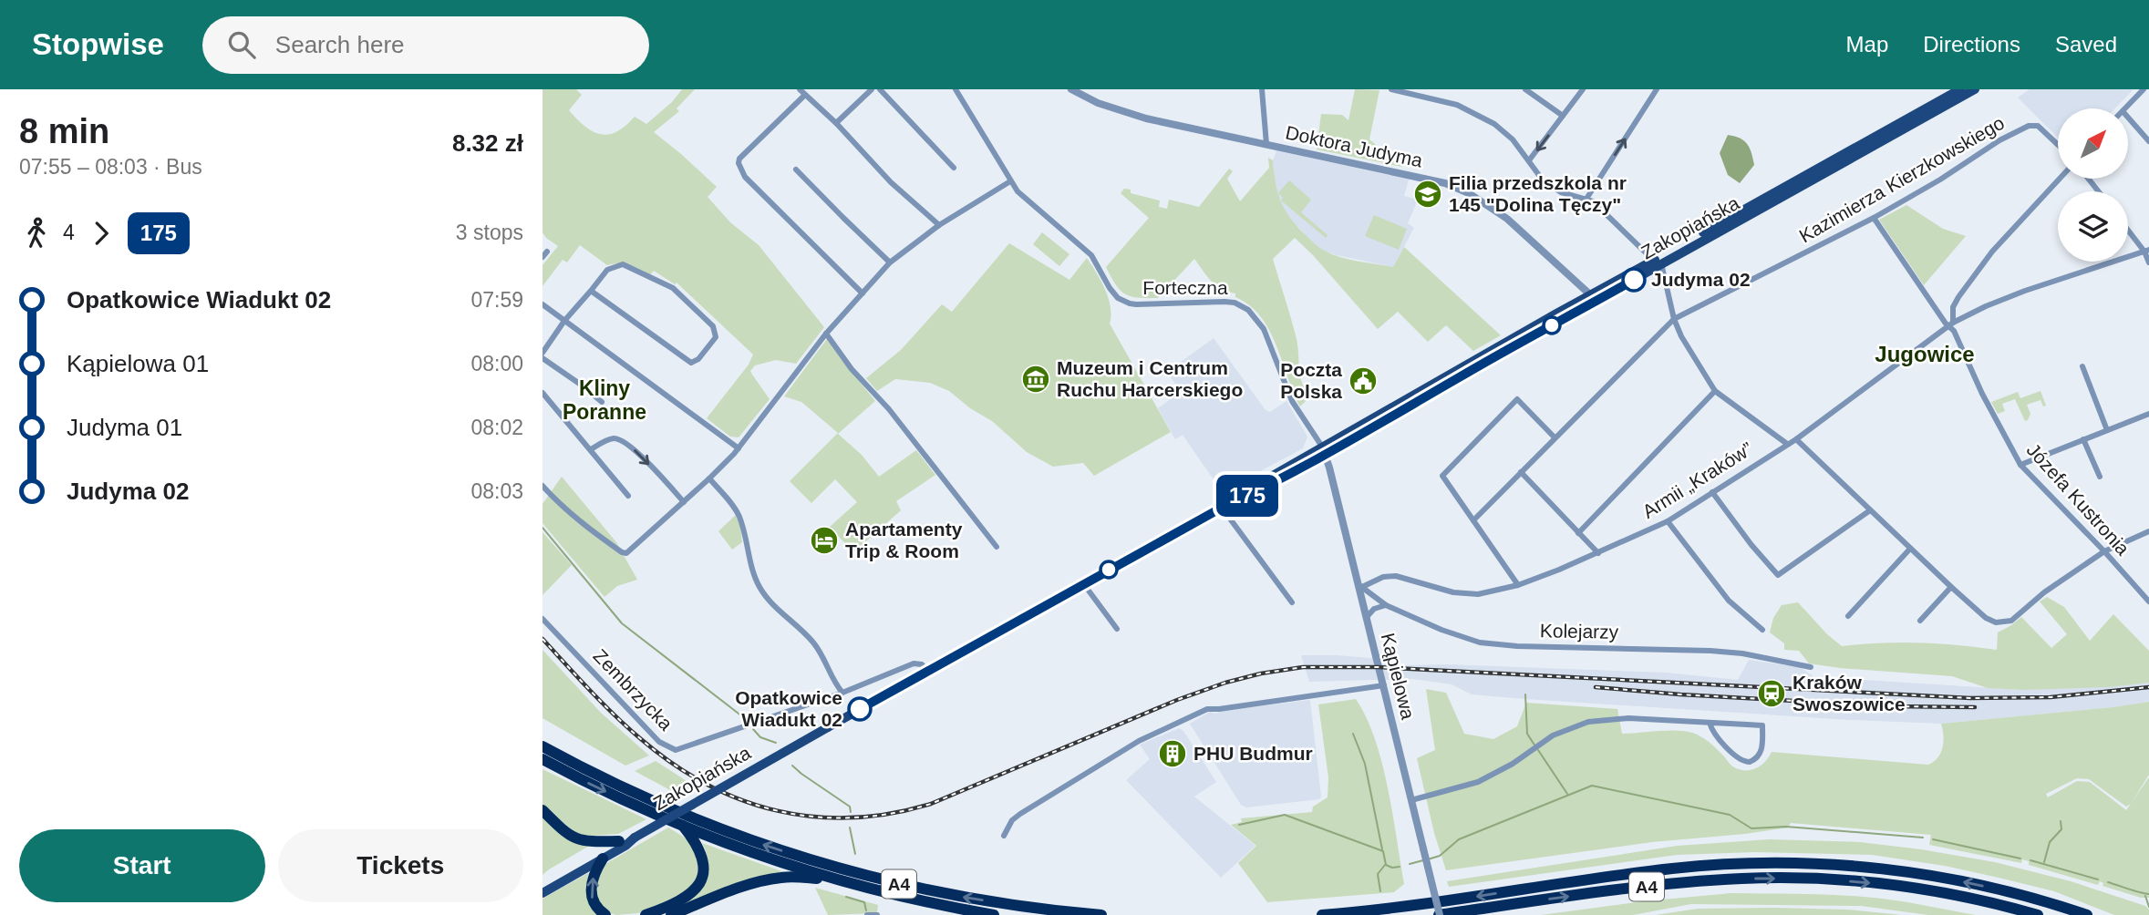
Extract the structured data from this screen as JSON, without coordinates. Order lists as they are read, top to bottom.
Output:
{
  "streets": {
    "highway": ["A4"],
    "main road": ["Zakopiańska"],
    "street": [
      "Doktora Judyma",
      "Kazimierza Kierzkowskiego",
      "Forteczna",
      "Armii „Kraków”",
      "Józefa Kustronia",
      "Kolejarzy",
      "Kąpielowa",
      "Zembrzycka"
    ]
  },
  "crossings": [
    ["Doktora Judyma", "Zakopiańska"],
    ["Kazimierza Kierzkowskiego", "Józefa Kustronia"],
    ["Zakopiańska", "Forteczna"],
    ["Zakopiańska", "Kąpielowa"],
    ["Zakopiańska", "Zembrzycka"],
    ["Forteczna", "Kąpielowa"],
    ["Armii „Kraków”", "Józefa Kustronia"],
    ["Armii „Kraków”", "Kolejarzy"],
    ["Armii „Kraków”", "Kąpielowa"],
    ["Kolejarzy", "Kąpielowa"],
    ["Kąpielowa", "A4"]
  ],
  "districts": ["Jugowice", "Kliny Poranne"],
  "places": {
    "school or university": ["Filia przedszkola nr 145 \"Dolina Tęczy\""],
    "other": ["Judyma 02", "Opatkowice Wiadukt 02"],
    "museum": ["Muzeum i Centrum Ruchu Harcerskiego"],
    "public building": ["Poczta Polska"],
    "hotel": ["Apartamenty Trip & Room"],
    "station": ["Kraków Swoszowice"],
    "building": ["PHU Budmur"]
  },
  "lines": ["bus line 175"],
  "north": "top right",
  "page": {
    "header": "Stopwise",
    "search": "Search here",
    "nav": ["Map", "Directions", "Saved"],
    "heading": ["8 min", "07:55 – 08:03 · Bus", "8.32 zł"],
    "on_map": "175",
    "legs": ["4", "175", "3 stops"],
    "list": [
      {
        "name": "Opatkowice Wiadukt 02",
        "value": "07:59"
      },
      {
        "name": "Kąpielowa 01",
        "value": "08:00"
      },
      {
        "name": "Judyma 01",
        "value": "08:02"
      },
      {
        "name": "Judyma 02",
        "value": "08:03"
      }
    ],
    "buttons": ["Start", "Tickets"]
  }
}
